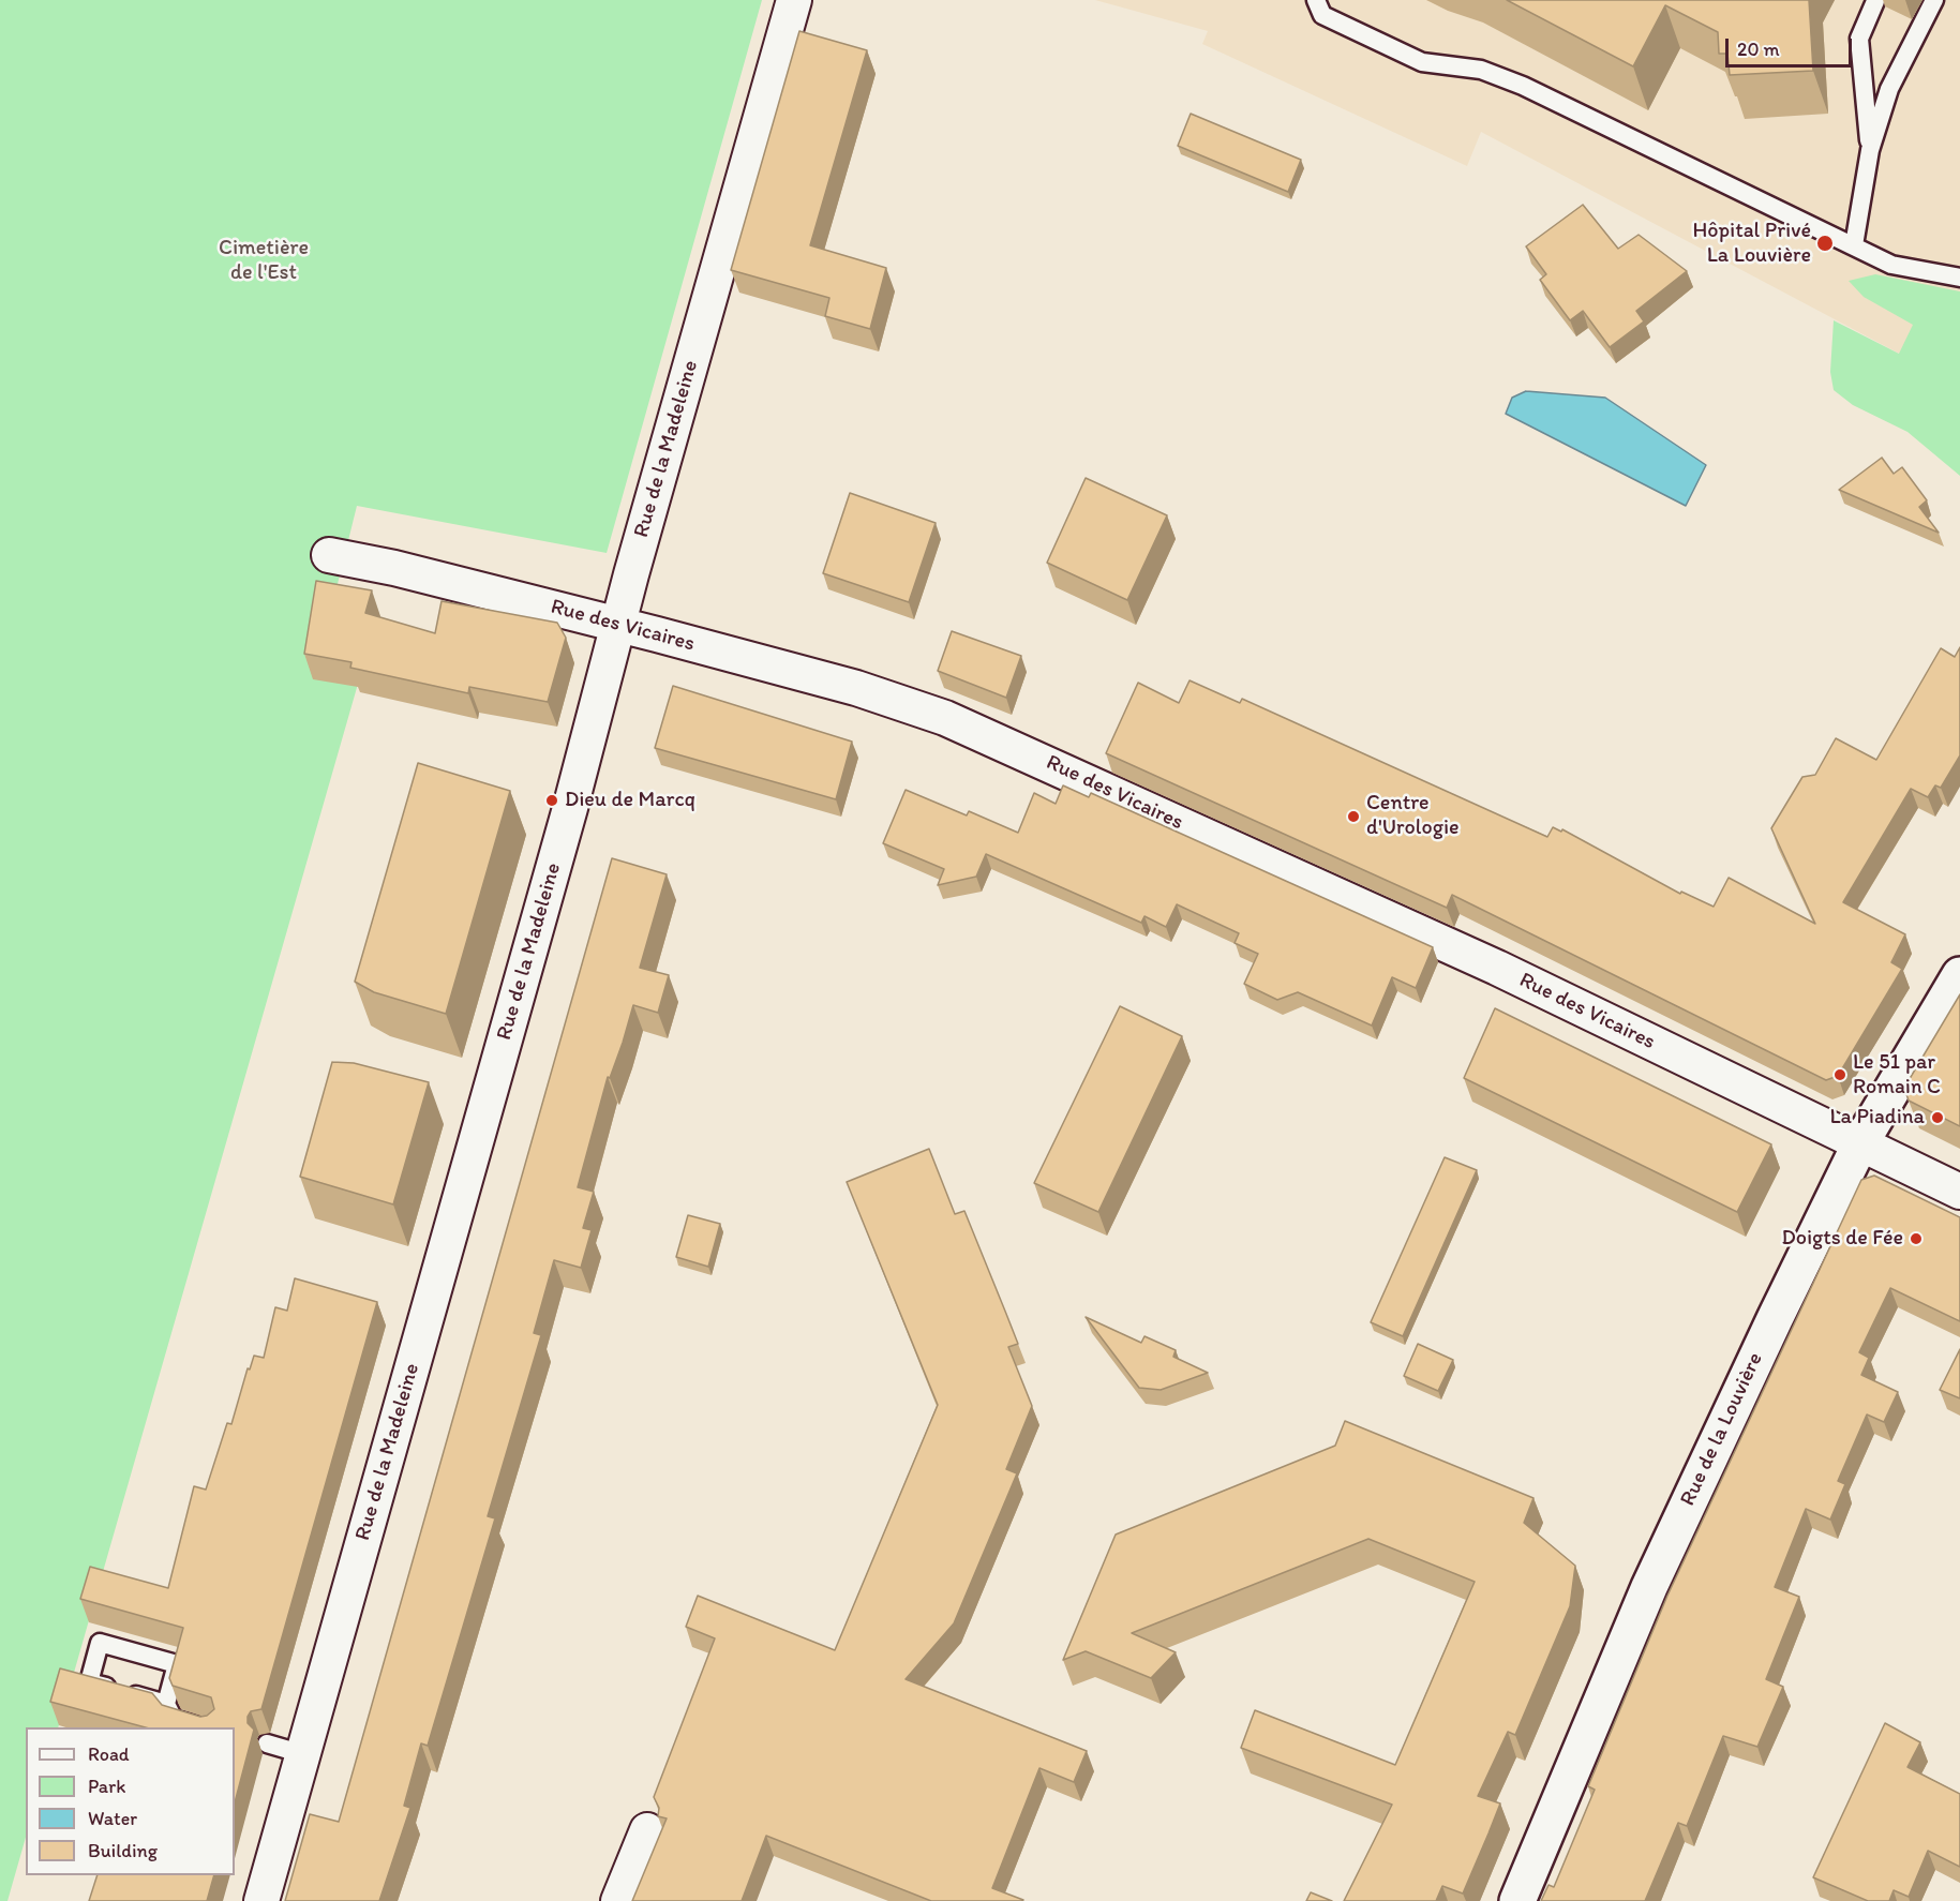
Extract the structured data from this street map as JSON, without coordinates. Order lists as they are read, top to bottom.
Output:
{
  "streets": {
    "street": ["Rue de la Madeleine", "Rue des Vicaires", "Rue de la Louvière"]
  },
  "crossings": [
    ["Rue de la Madeleine", "Rue des Vicaires"],
    ["Rue des Vicaires", "Rue de la Louvière"]
  ],
  "parks": ["Cimetière de l'Est"],
  "places": [
    "Hôpital Privé La Louvière",
    "Dieu de Marcq",
    "Centre d'Urologie",
    "Le 51 par Romain C",
    "La Piadina",
    "Doigts de Fée"
  ],
  "legend": [
    "Road",
    "Park",
    "Water",
    "Building"
  ],
  "scale_bar": "20 m"
}
